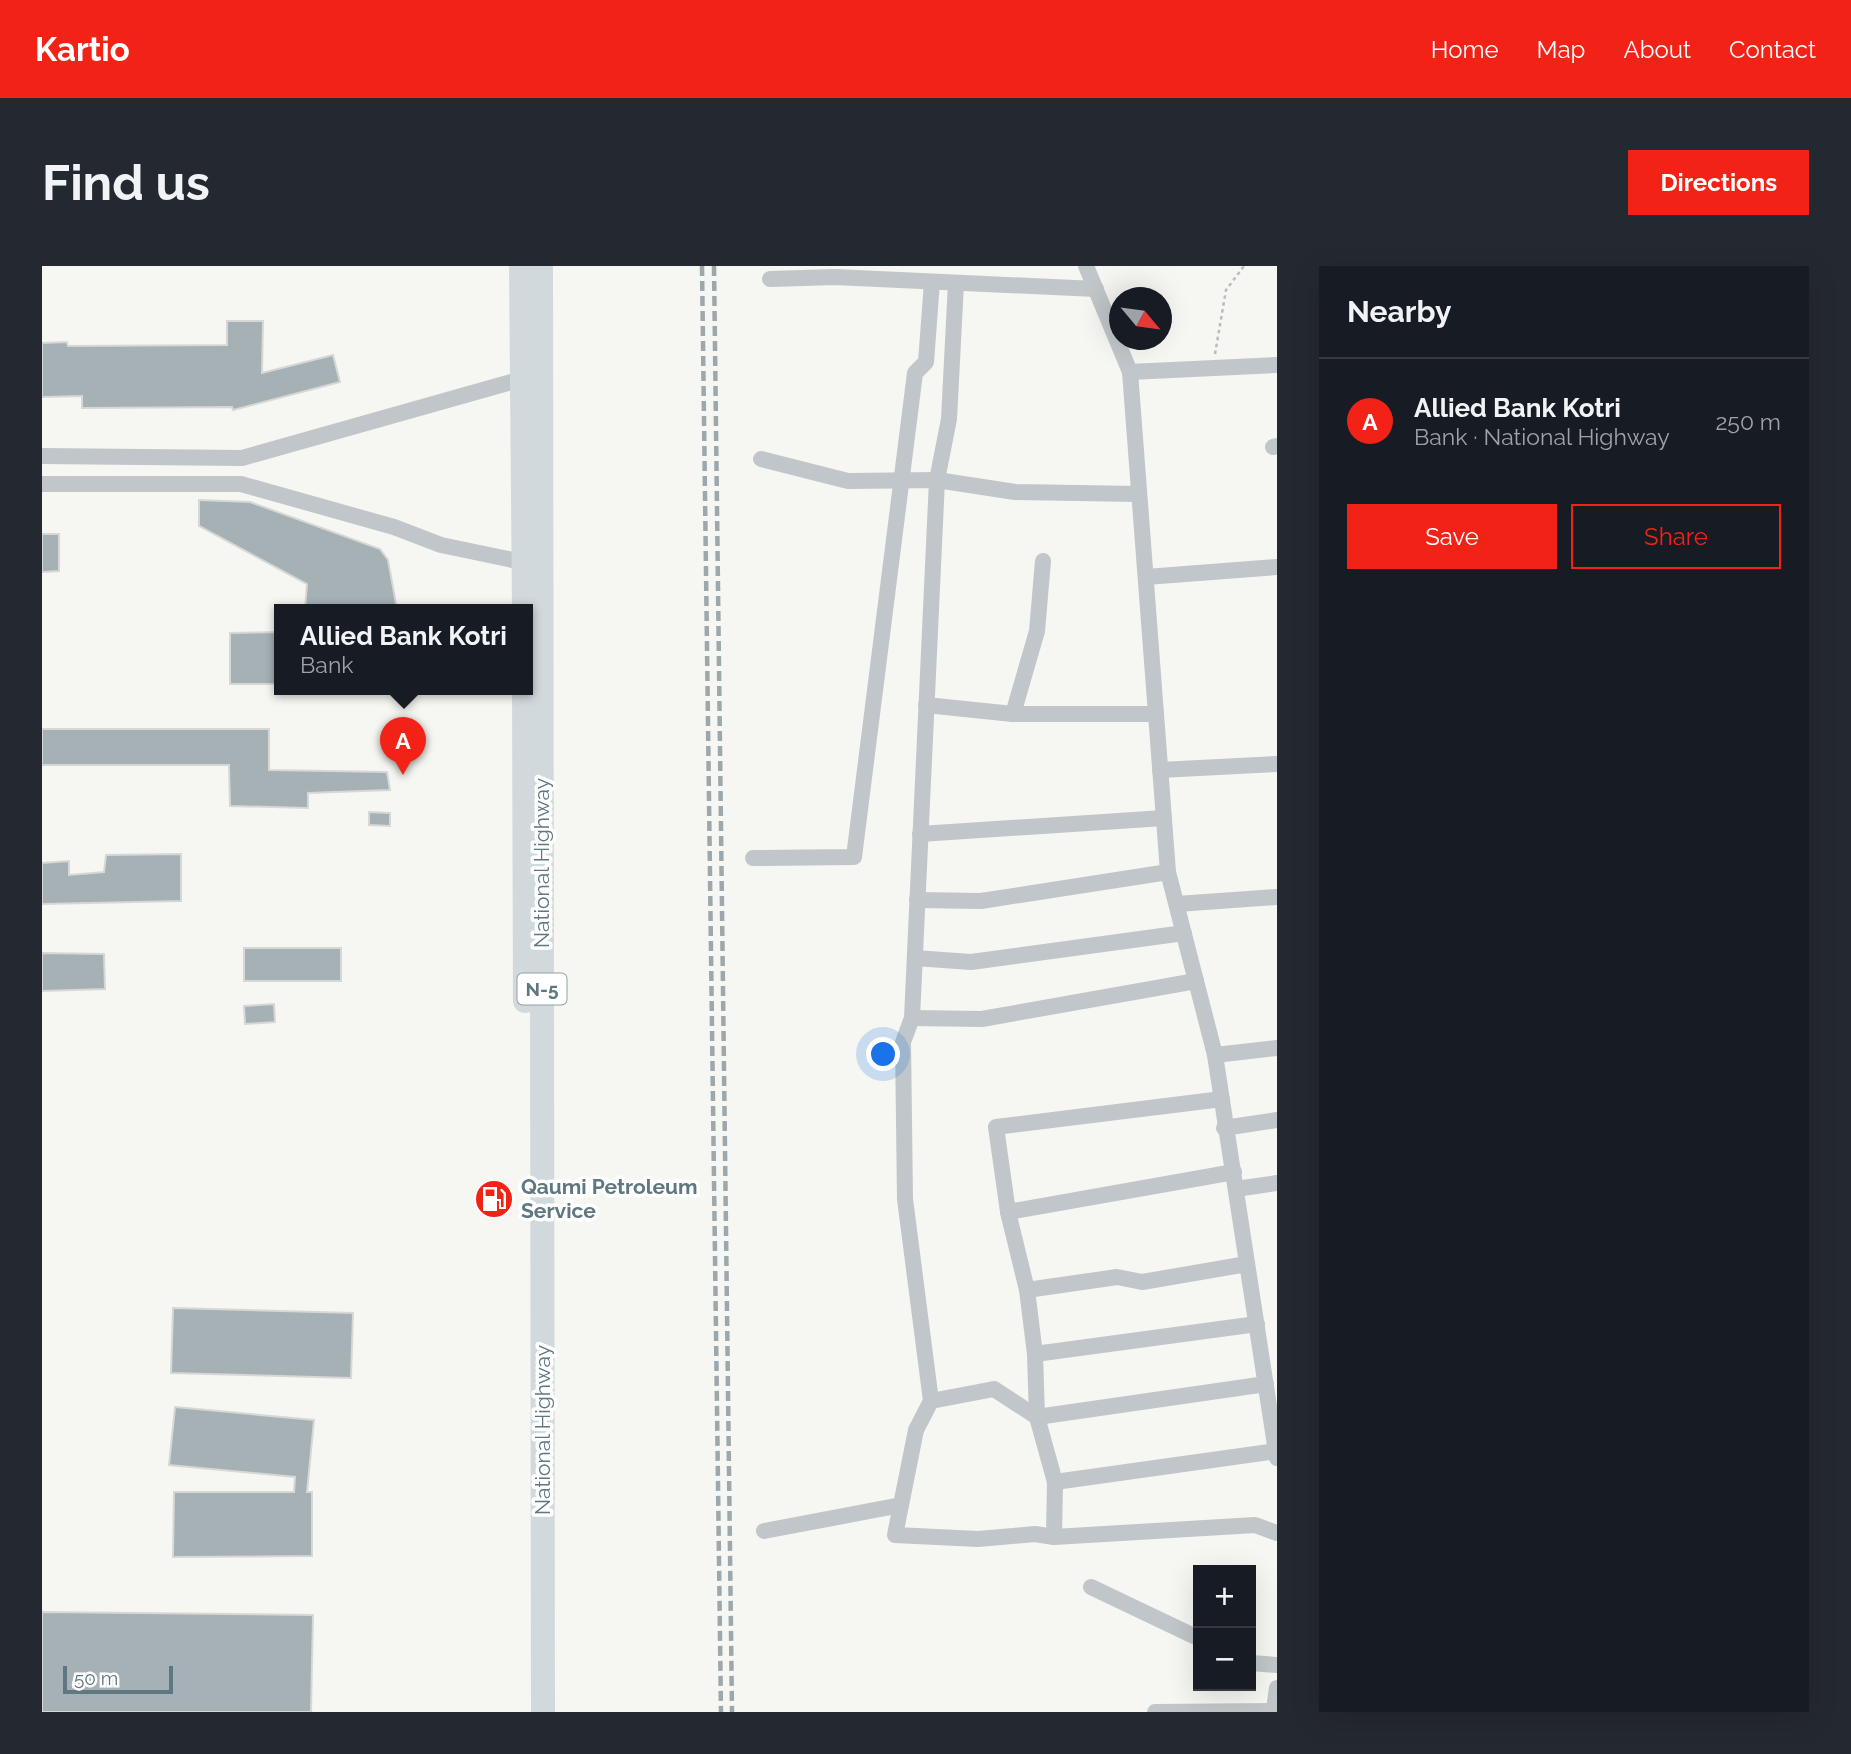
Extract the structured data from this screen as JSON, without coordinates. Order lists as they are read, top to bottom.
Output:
{
  "streets": {
    "highway": ["National Highway", "N-5"]
  },
  "places": {
    "fuel station": ["Qaumi Petroleum Service"]
  },
  "scale_bar": "50 m",
  "north": "bottom right",
  "page": {
    "header": "Kartio",
    "nav": [
      "Home",
      "Map",
      "About",
      "Contact"
    ],
    "buttons": [
      "Directions",
      ["Save", "Share"]
    ],
    "title": "Find us",
    "heading": "Nearby",
    "list": [
      {
        "mark": "A",
        "name": "Allied Bank Kotri",
        "note": "Bank · National Highway",
        "value": "250 m"
      }
    ],
    "popup": ["Allied Bank Kotri", "Bank"],
    "pins": "A",
    "map_buttons": ["+", "−"],
    "scale": "50 m"
  }
}
